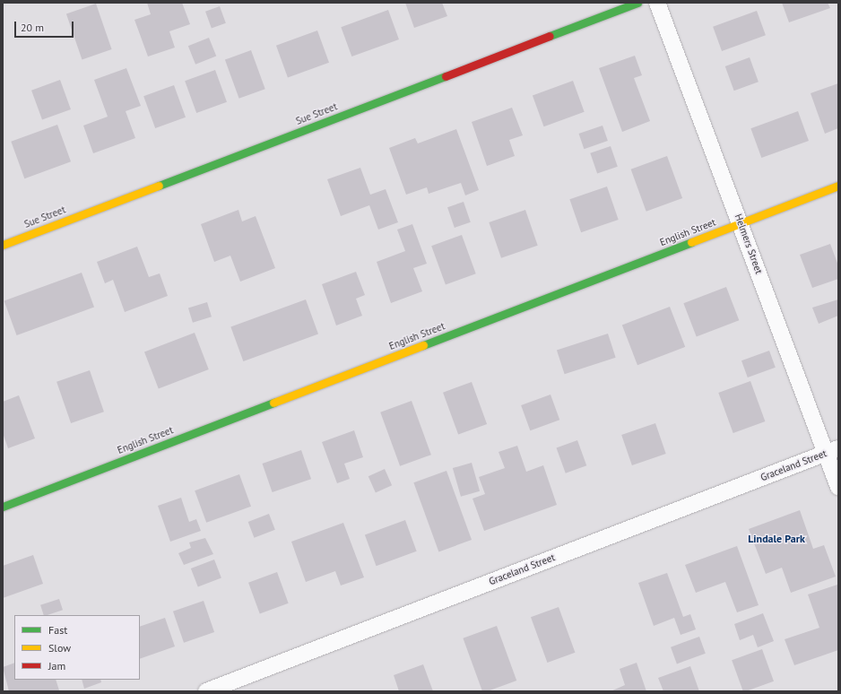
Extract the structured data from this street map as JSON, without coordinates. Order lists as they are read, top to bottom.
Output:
{
  "streets": {
    "street": [
      "Sue Street",
      "English Street",
      "Helmers Street",
      "Graceland Street"
    ]
  },
  "crossings": [
    ["English Street", "Helmers Street"],
    ["Helmers Street", "Graceland Street"]
  ],
  "districts": ["Lindale Park"],
  "legend": ["Fast", "Slow", "Jam"],
  "scale_bar": "20 m"
}
